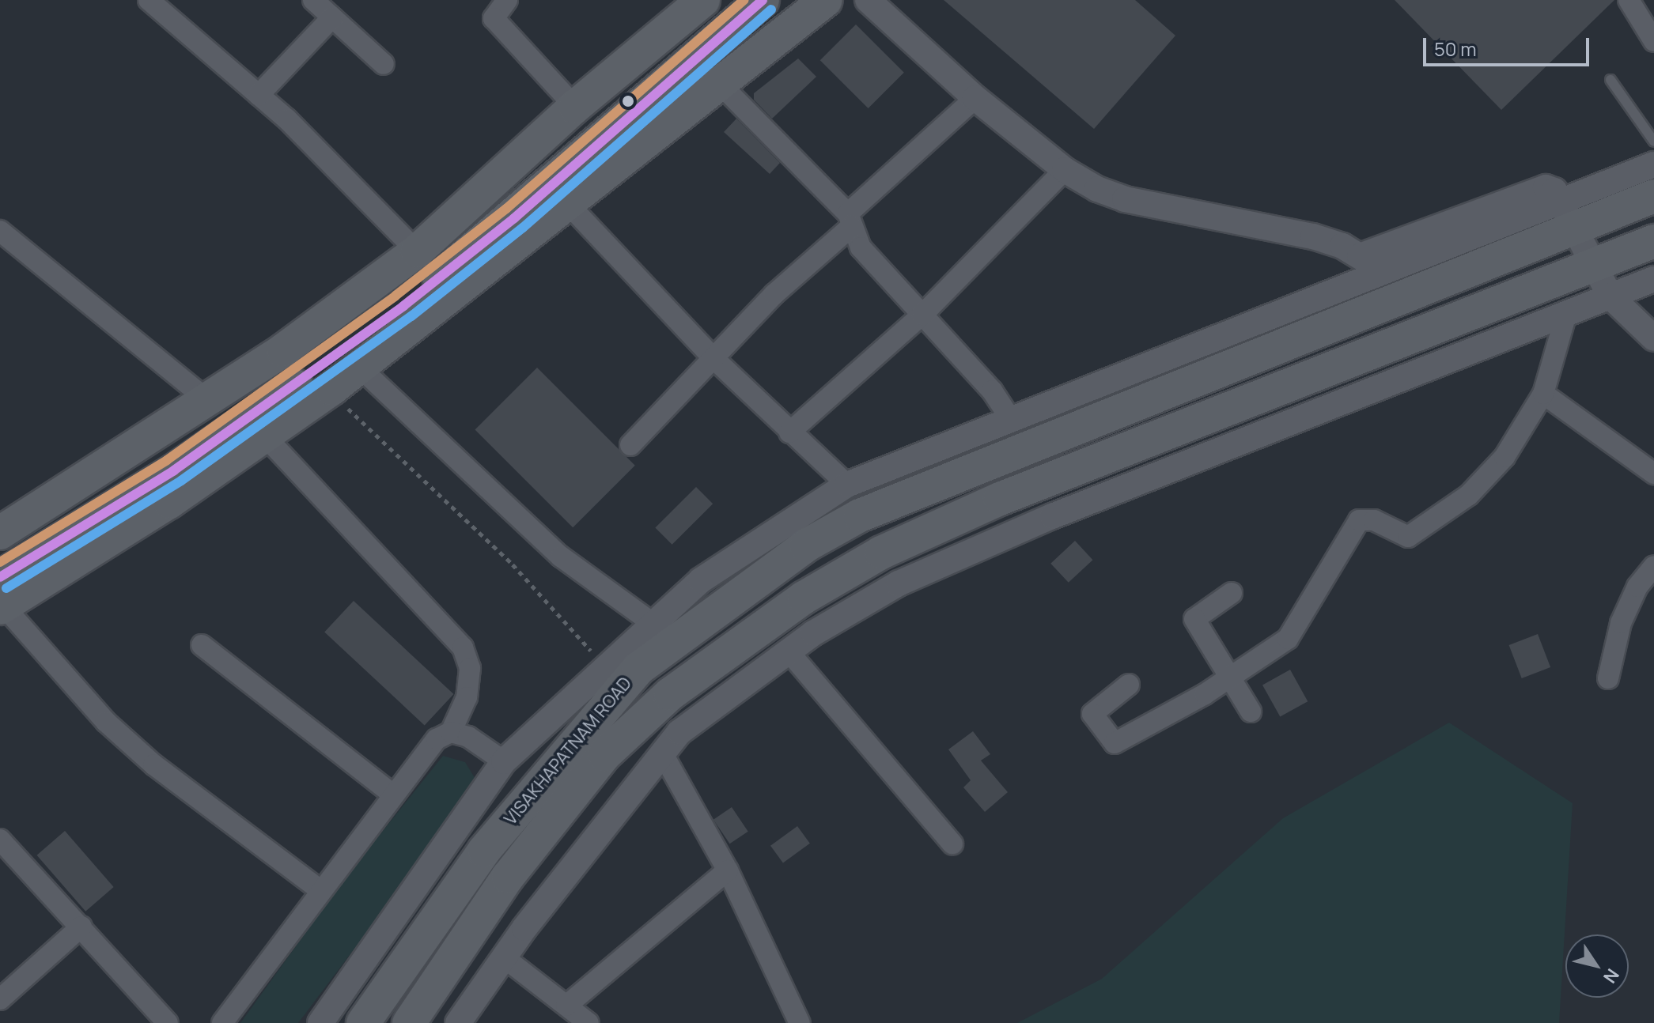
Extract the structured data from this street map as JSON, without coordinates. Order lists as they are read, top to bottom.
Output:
{
  "streets": {
    "main road": ["VISAKHAPATNAM ROAD"]
  },
  "scale_bar": "50 m",
  "north": "bottom right"
}
